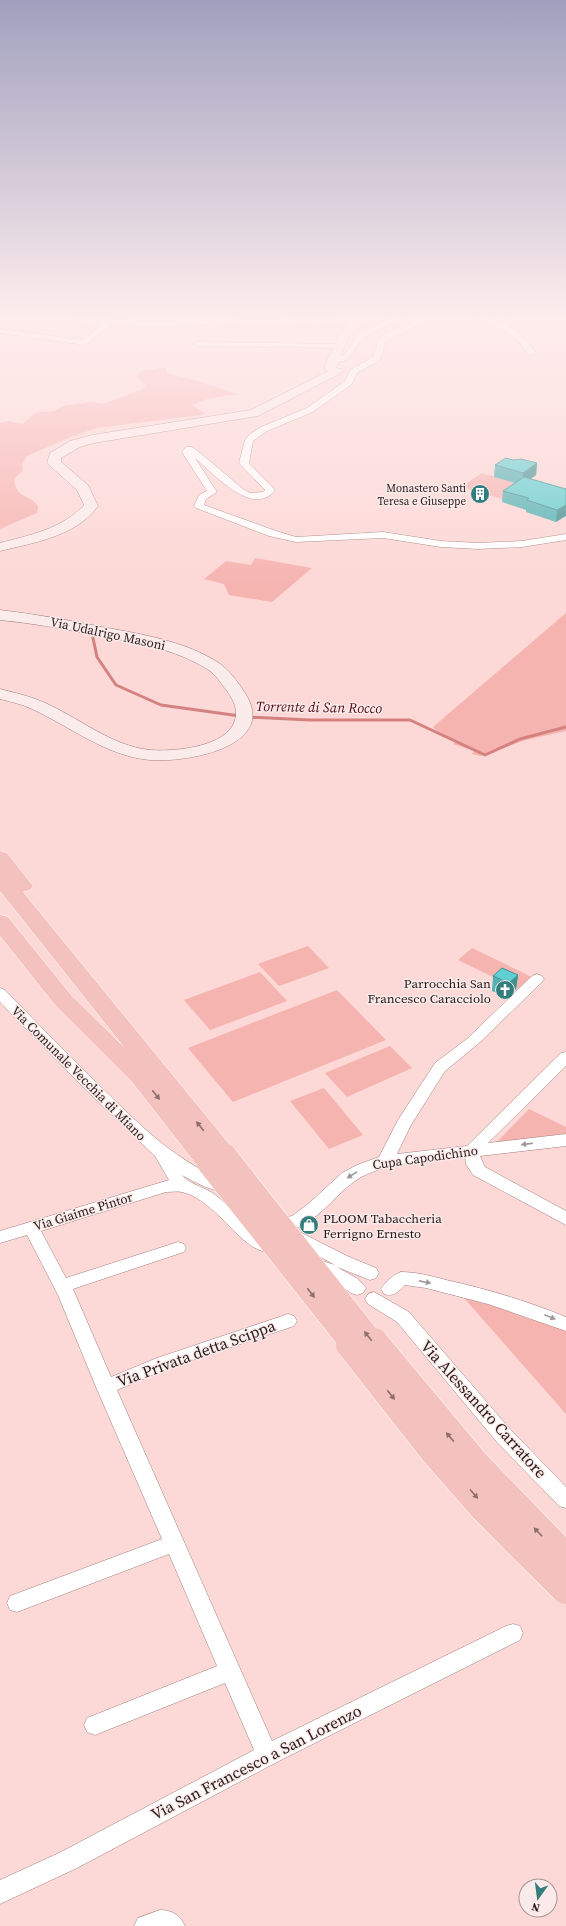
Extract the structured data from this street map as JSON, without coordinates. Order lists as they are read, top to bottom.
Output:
{
  "streets": {
    "street": [
      "Via Udalrigo Masoni",
      "Via Comunale Vecchia di Miano",
      "Cupa Capodichino",
      "Via Giaime Pintor",
      "Via Privata detta Scippa",
      "Via Alessandro Carratore",
      "Via San Francesco a San Lorenzo"
    ]
  },
  "crossings": [
    ["Via Comunale Vecchia di Miano", "Via Giaime Pintor"],
    ["Via Giaime Pintor", "Via Privata detta Scippa"],
    ["Via Privata detta Scippa", "Via San Francesco a San Lorenzo"]
  ],
  "water": ["Torrente di San Rocco"],
  "places": {
    "building": ["Monastero Santi Teresa e Giuseppe"],
    "church": ["Parrocchia San Francesco Caracciolo"],
    "shop": ["PLOOM Tabaccheria Ferrigno Ernesto"]
  },
  "north": "bottom"
}
